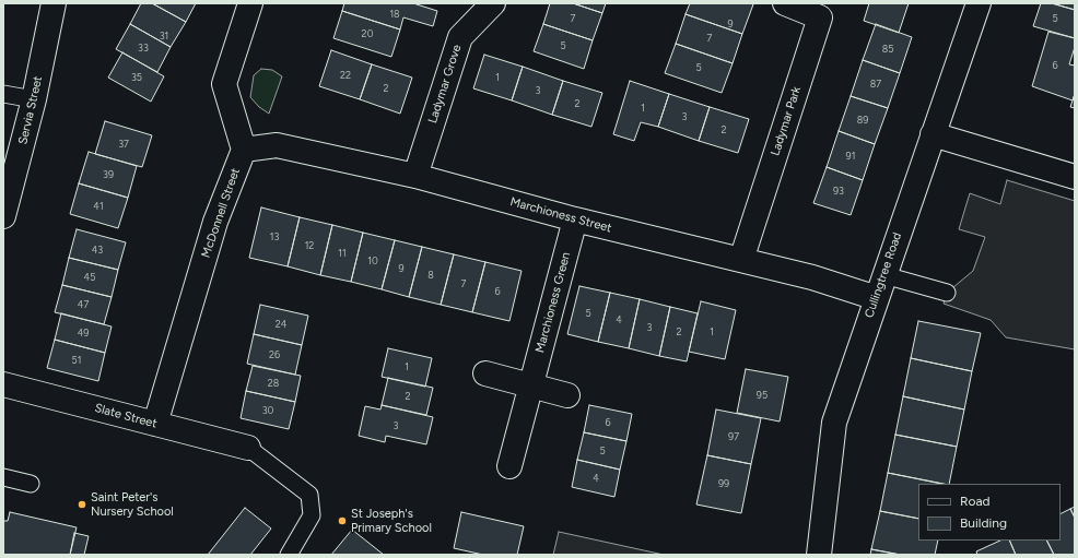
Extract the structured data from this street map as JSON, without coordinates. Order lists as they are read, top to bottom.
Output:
{
  "streets": {
    "street": [
      "Ladymar Grove",
      "Servia Street",
      "Ladymar Park",
      "McDonnell Street",
      "Marchioness Street",
      "Cullingtree Road",
      "Marchioness Green",
      "Slate Street"
    ]
  },
  "crossings": [
    ["Ladymar Grove", "Marchioness Street"],
    ["Ladymar Park", "Marchioness Street"],
    ["McDonnell Street", "Marchioness Street"],
    ["McDonnell Street", "Slate Street"],
    ["Marchioness Street", "Cullingtree Road"],
    ["Marchioness Street", "Marchioness Green"]
  ],
  "places": ["Saint Peter's Nursery School", "St Joseph's Primary School"],
  "house_numbers": [
    "18",
    "7",
    "5",
    "9",
    "20",
    "31",
    "7",
    "5",
    "33",
    "85",
    "6",
    "5",
    "22",
    "35",
    "1",
    "87",
    "2",
    "3",
    "2",
    "1",
    "3",
    "89",
    "2",
    "37",
    "91",
    "39",
    "93",
    "41",
    "13",
    "12",
    "43",
    "11",
    "10",
    "9",
    "8",
    "45",
    "7",
    "6",
    "47",
    "5",
    "4",
    "24",
    "3",
    "2",
    "1",
    "49",
    "26",
    "51",
    "1",
    "28",
    "95",
    "2",
    "30",
    "6",
    "3",
    "97",
    "5",
    "4",
    "99"
  ],
  "legend": ["Road", "Building"]
}
